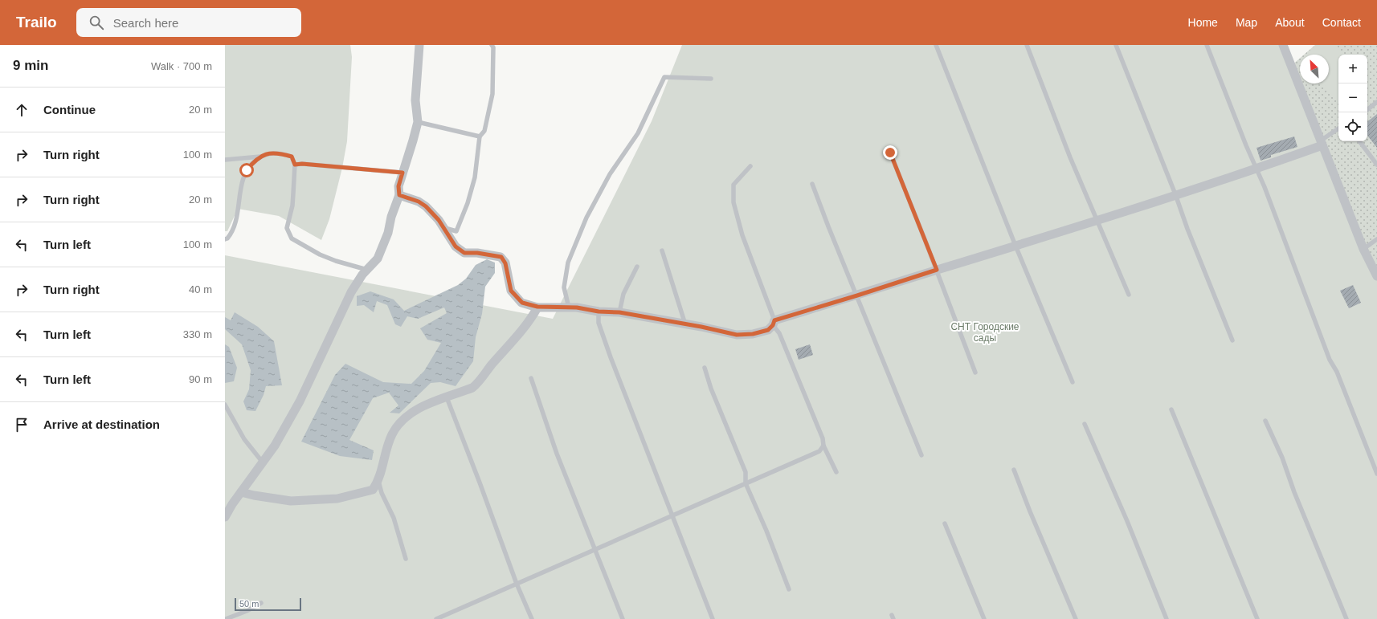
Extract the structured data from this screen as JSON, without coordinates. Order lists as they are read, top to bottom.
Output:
{
  "parks": ["СНТ Городские сады"],
  "scale_bar": "50 m",
  "north": "top left",
  "page": {
    "header": "Trailo",
    "search": "Search here",
    "nav": [
      "Home",
      "Map",
      "About",
      "Contact"
    ],
    "heading": ["9 min", "Walk · 700 m"],
    "map_buttons": ["+", "−"],
    "list": [
      ["Continue", "20 m"],
      ["Turn right", "100 m"],
      ["Turn right", "20 m"],
      ["Turn left", "100 m"],
      ["Turn right", "40 m"],
      ["Turn left", "330 m"],
      ["Turn left", "90 m"],
      "Arrive at destination"
    ],
    "scale": "50 m"
  }
}
